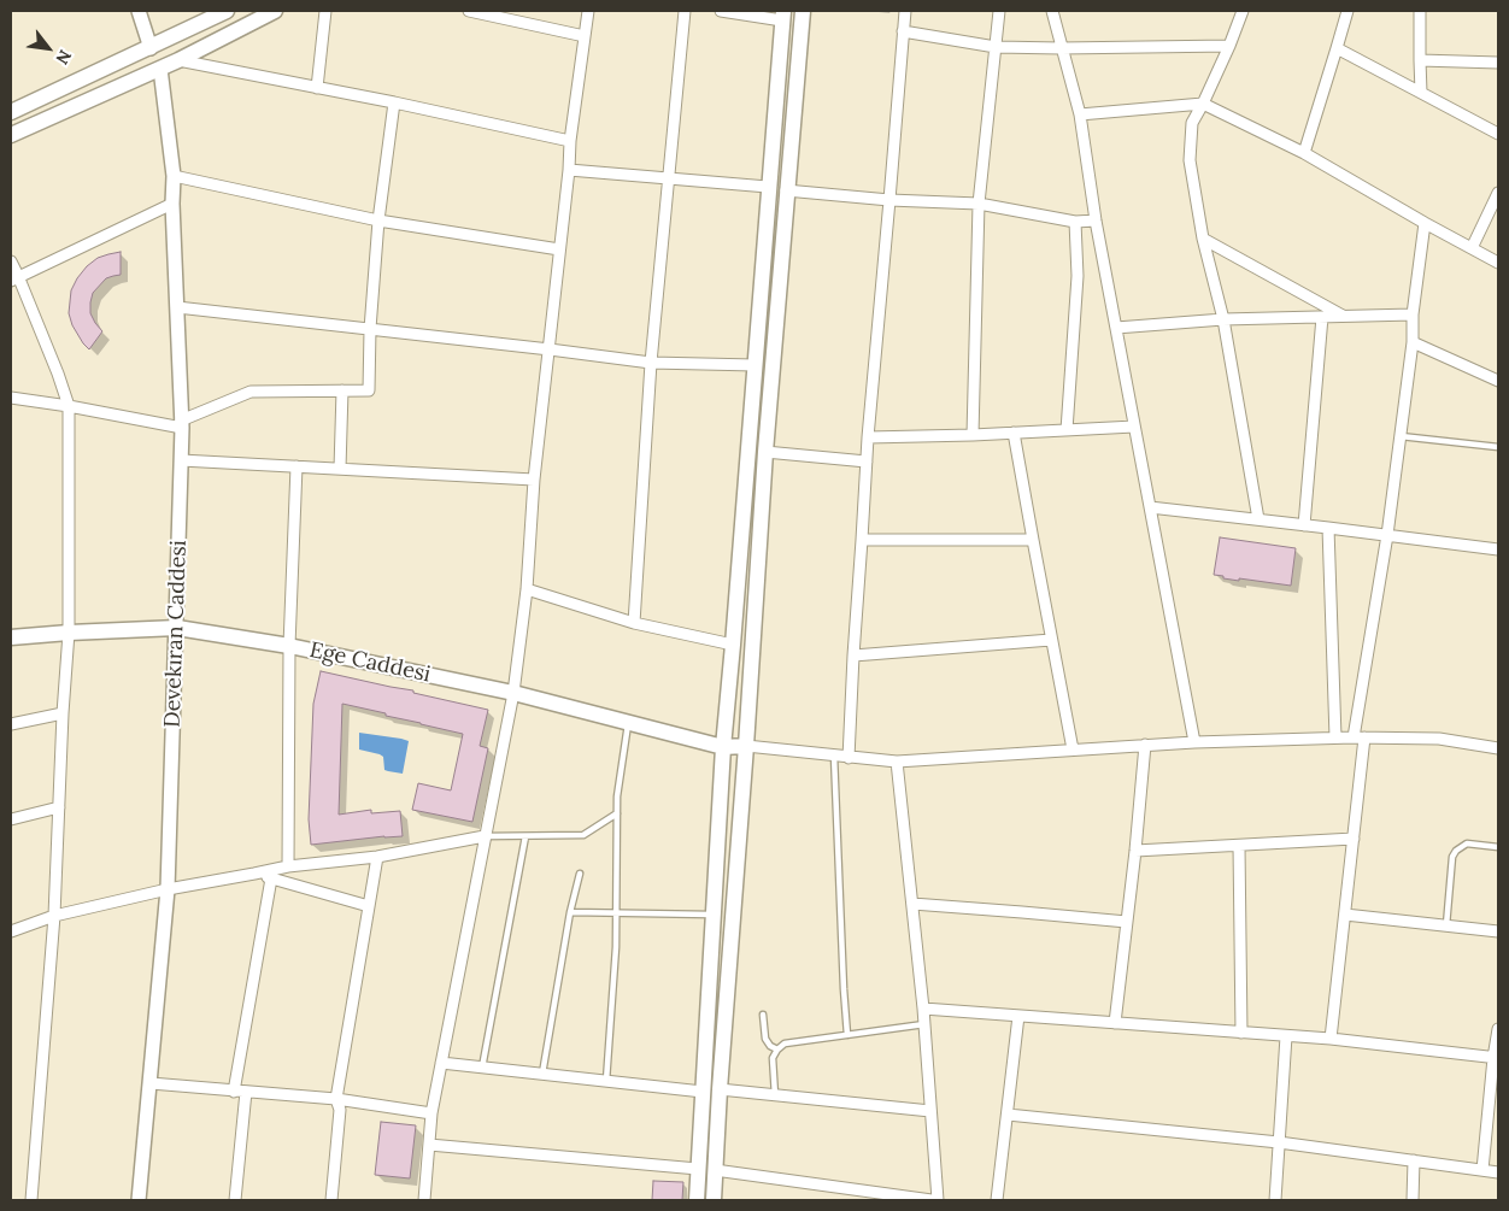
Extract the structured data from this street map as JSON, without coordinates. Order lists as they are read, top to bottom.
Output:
{
  "streets": {
    "main road": ["Ege Caddesi"],
    "street": ["Devekıran Caddesi"]
  },
  "crossings": [
    ["Devekıran Caddesi", "Ege Caddesi"]
  ],
  "north": "bottom right"
}
